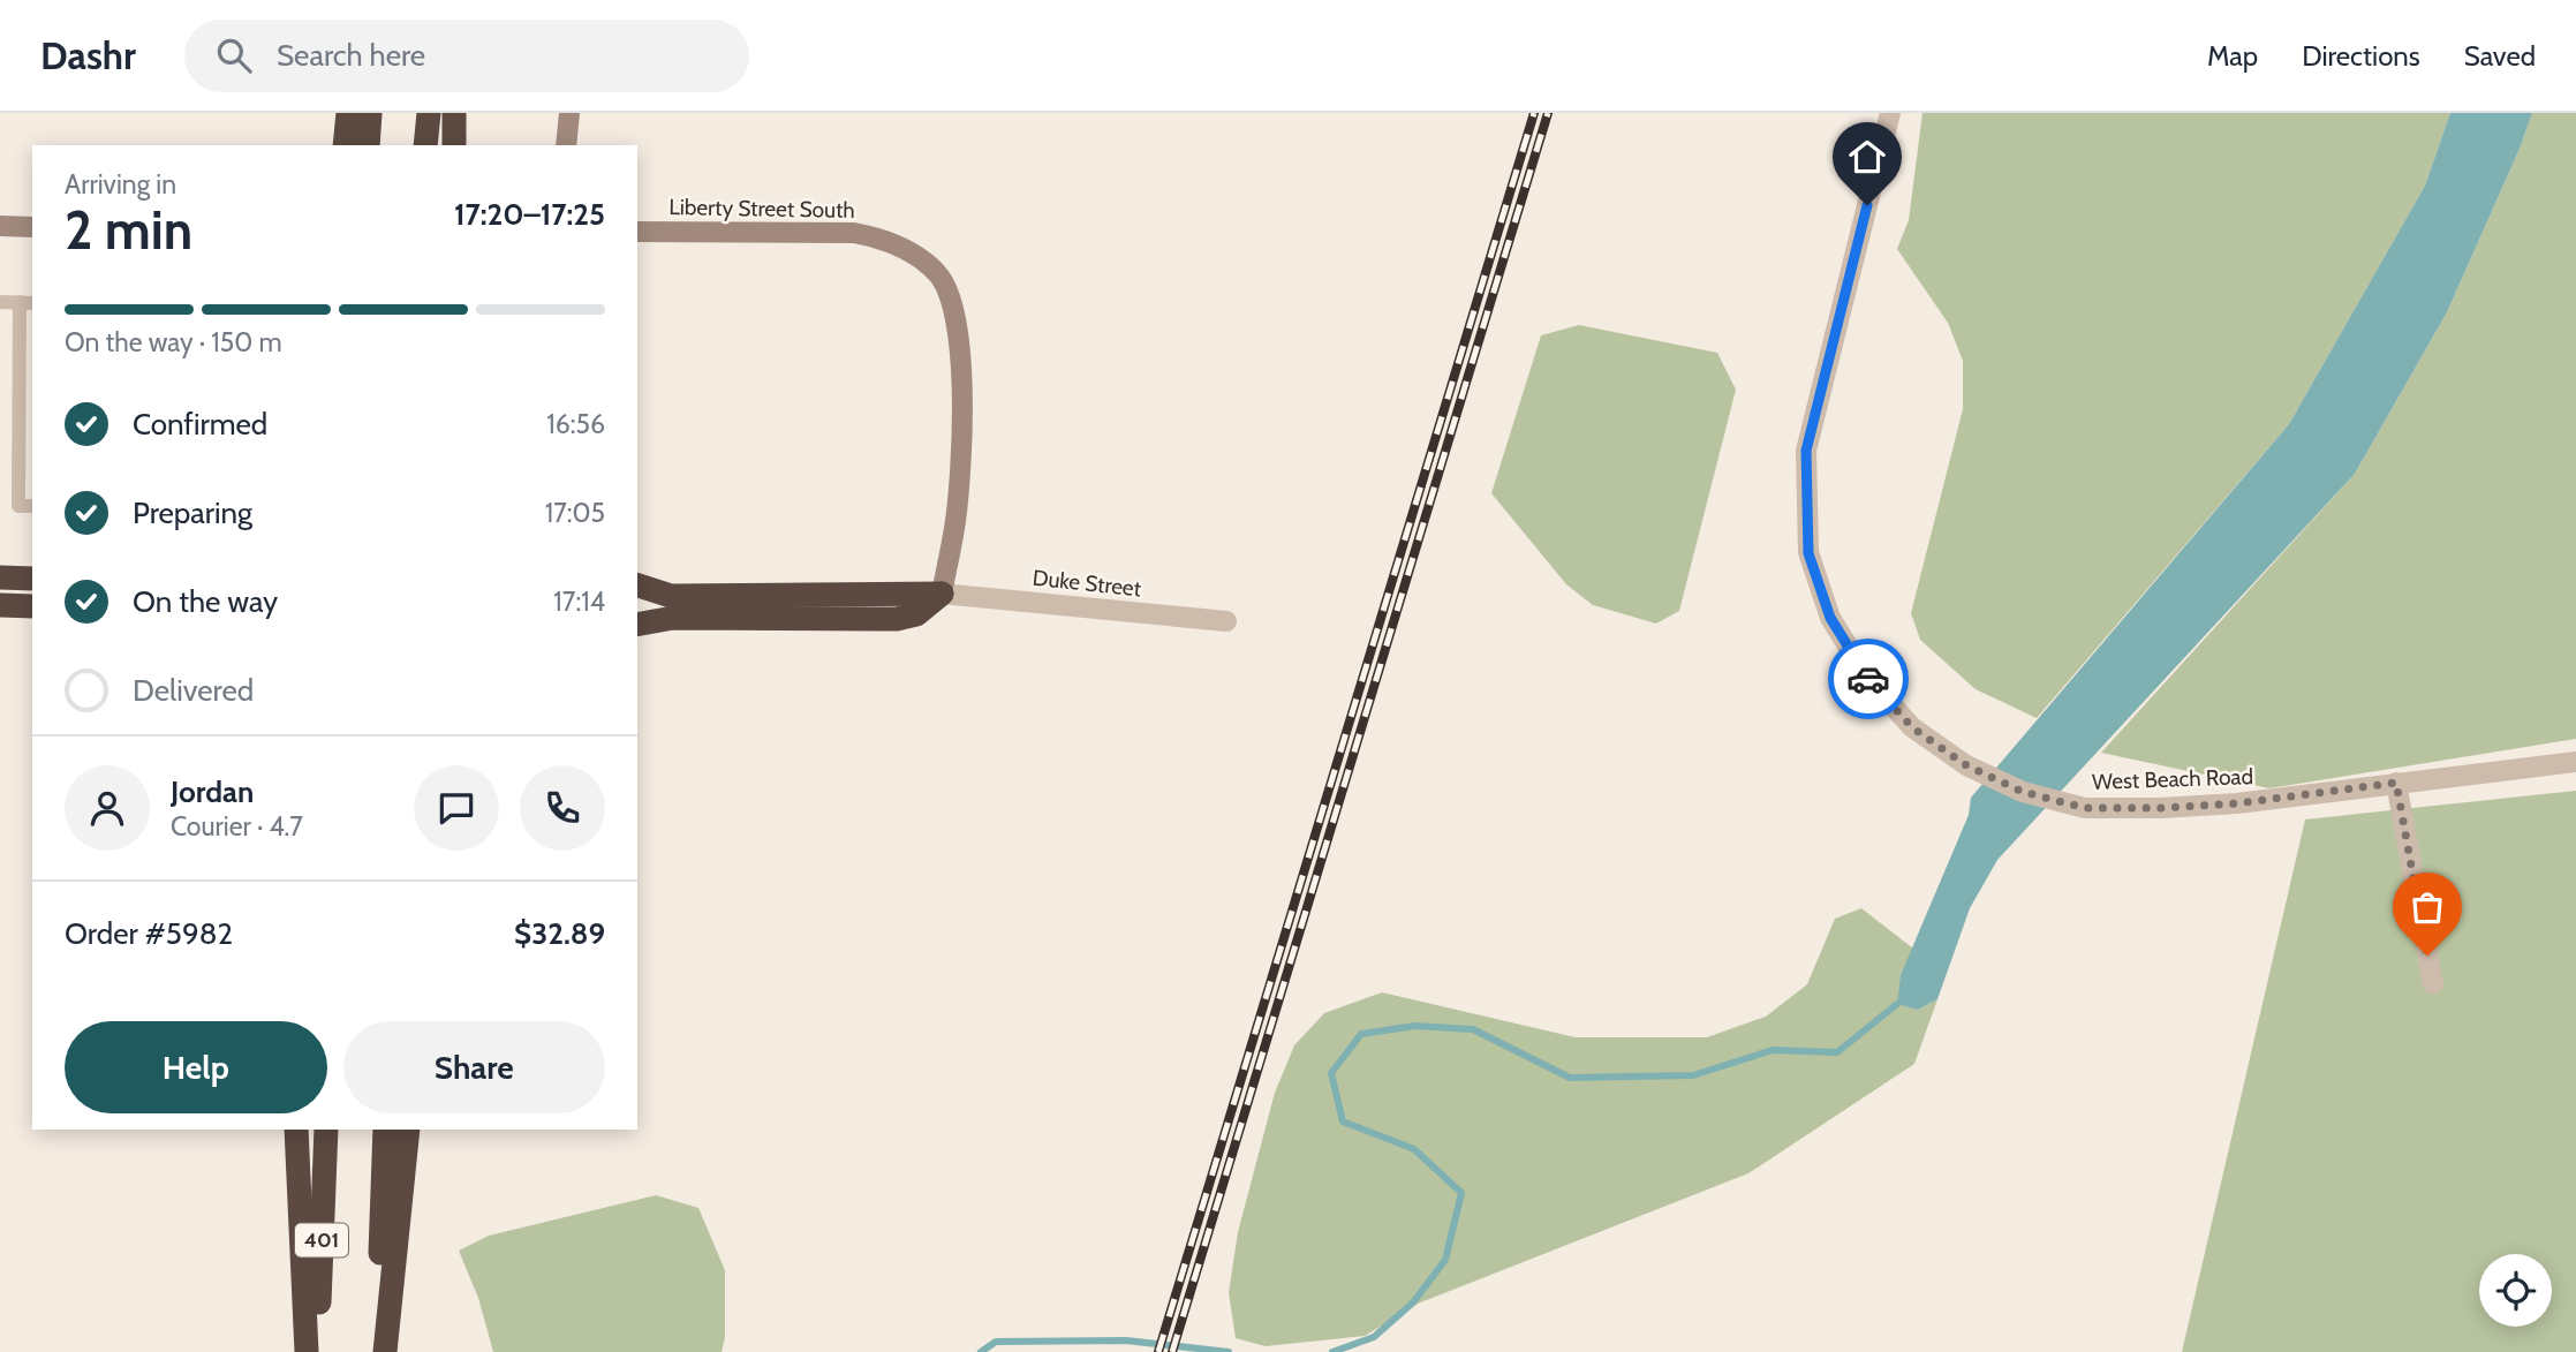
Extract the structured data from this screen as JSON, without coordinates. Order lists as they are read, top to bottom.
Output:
{
  "streets": {
    "highway": ["401"],
    "main road": ["Liberty Street South"],
    "street": ["Duke Street", "West Beach Road"]
  },
  "crossings": [
    ["Liberty Street South", "Duke Street"]
  ],
  "page": {
    "header": "Dashr",
    "search": "Search here",
    "nav": ["Map", "Directions", "Saved"],
    "heading": ["2 min", "Arriving in", "17:20–17:25"],
    "panel": [
      "Jordan",
      "Courier · 4.7",
      "Order #5982",
      "$32.89"
    ],
    "bar": "On the way · 150 m",
    "list": [
      ["Confirmed", "16:56"],
      ["Preparing", "17:05"],
      ["On the way", "17:14"],
      "Delivered"
    ],
    "buttons": ["Help", "Share"]
  }
}
